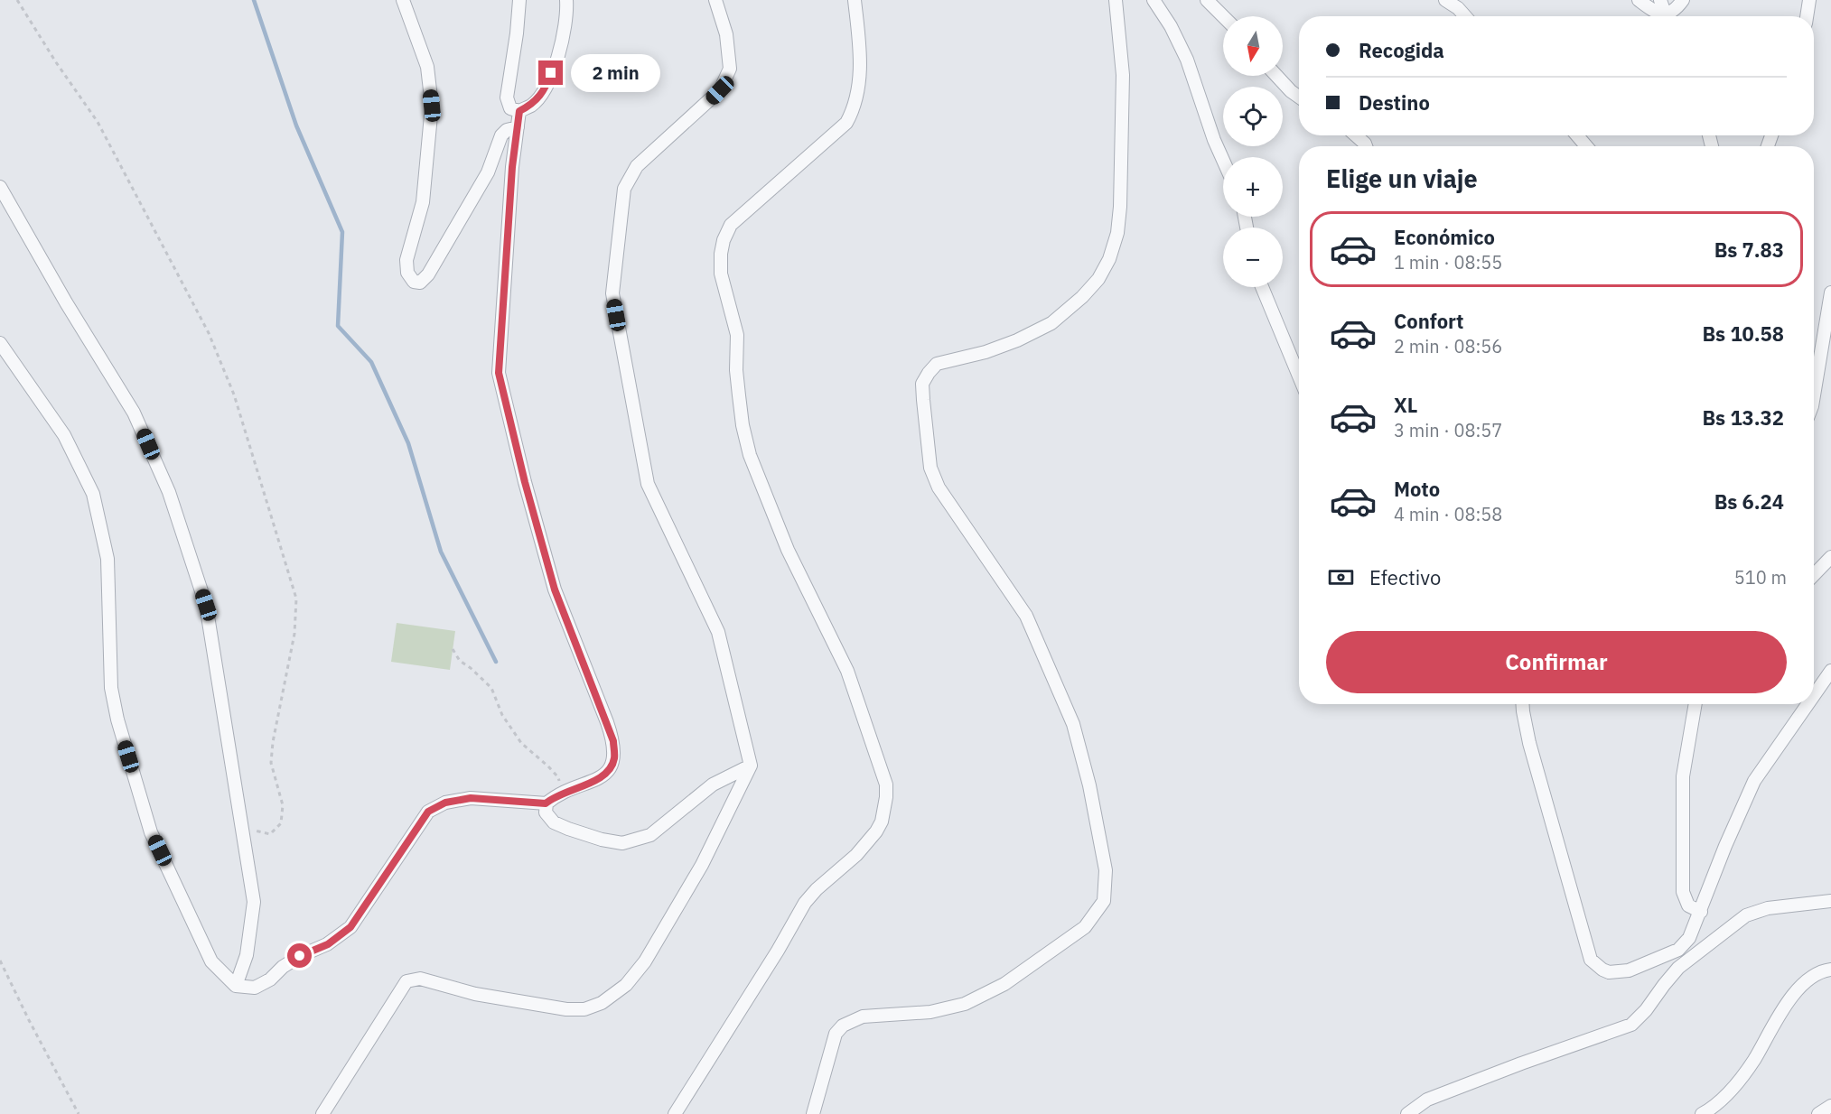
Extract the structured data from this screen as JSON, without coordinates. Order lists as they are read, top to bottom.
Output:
{
  "north": "bottom",
  "page": {
    "map_buttons": ["+", "−"],
    "banner": ["Recogida", "Destino"],
    "bubble": "2 min",
    "heading": "Elige un viaje",
    "list": [
      {
        "name": "Económico",
        "note": "1 min · 08:55",
        "value": "Bs 7.83"
      },
      {
        "name": "Confort",
        "note": "2 min · 08:56",
        "value": "Bs 10.58"
      },
      {
        "name": "XL",
        "note": "3 min · 08:57",
        "value": "Bs 13.32"
      },
      {
        "name": "Moto",
        "note": "4 min · 08:58",
        "value": "Bs 6.24"
      }
    ],
    "pay": ["Efectivo", "510 m"],
    "buttons": "Confirmar"
  }
}
